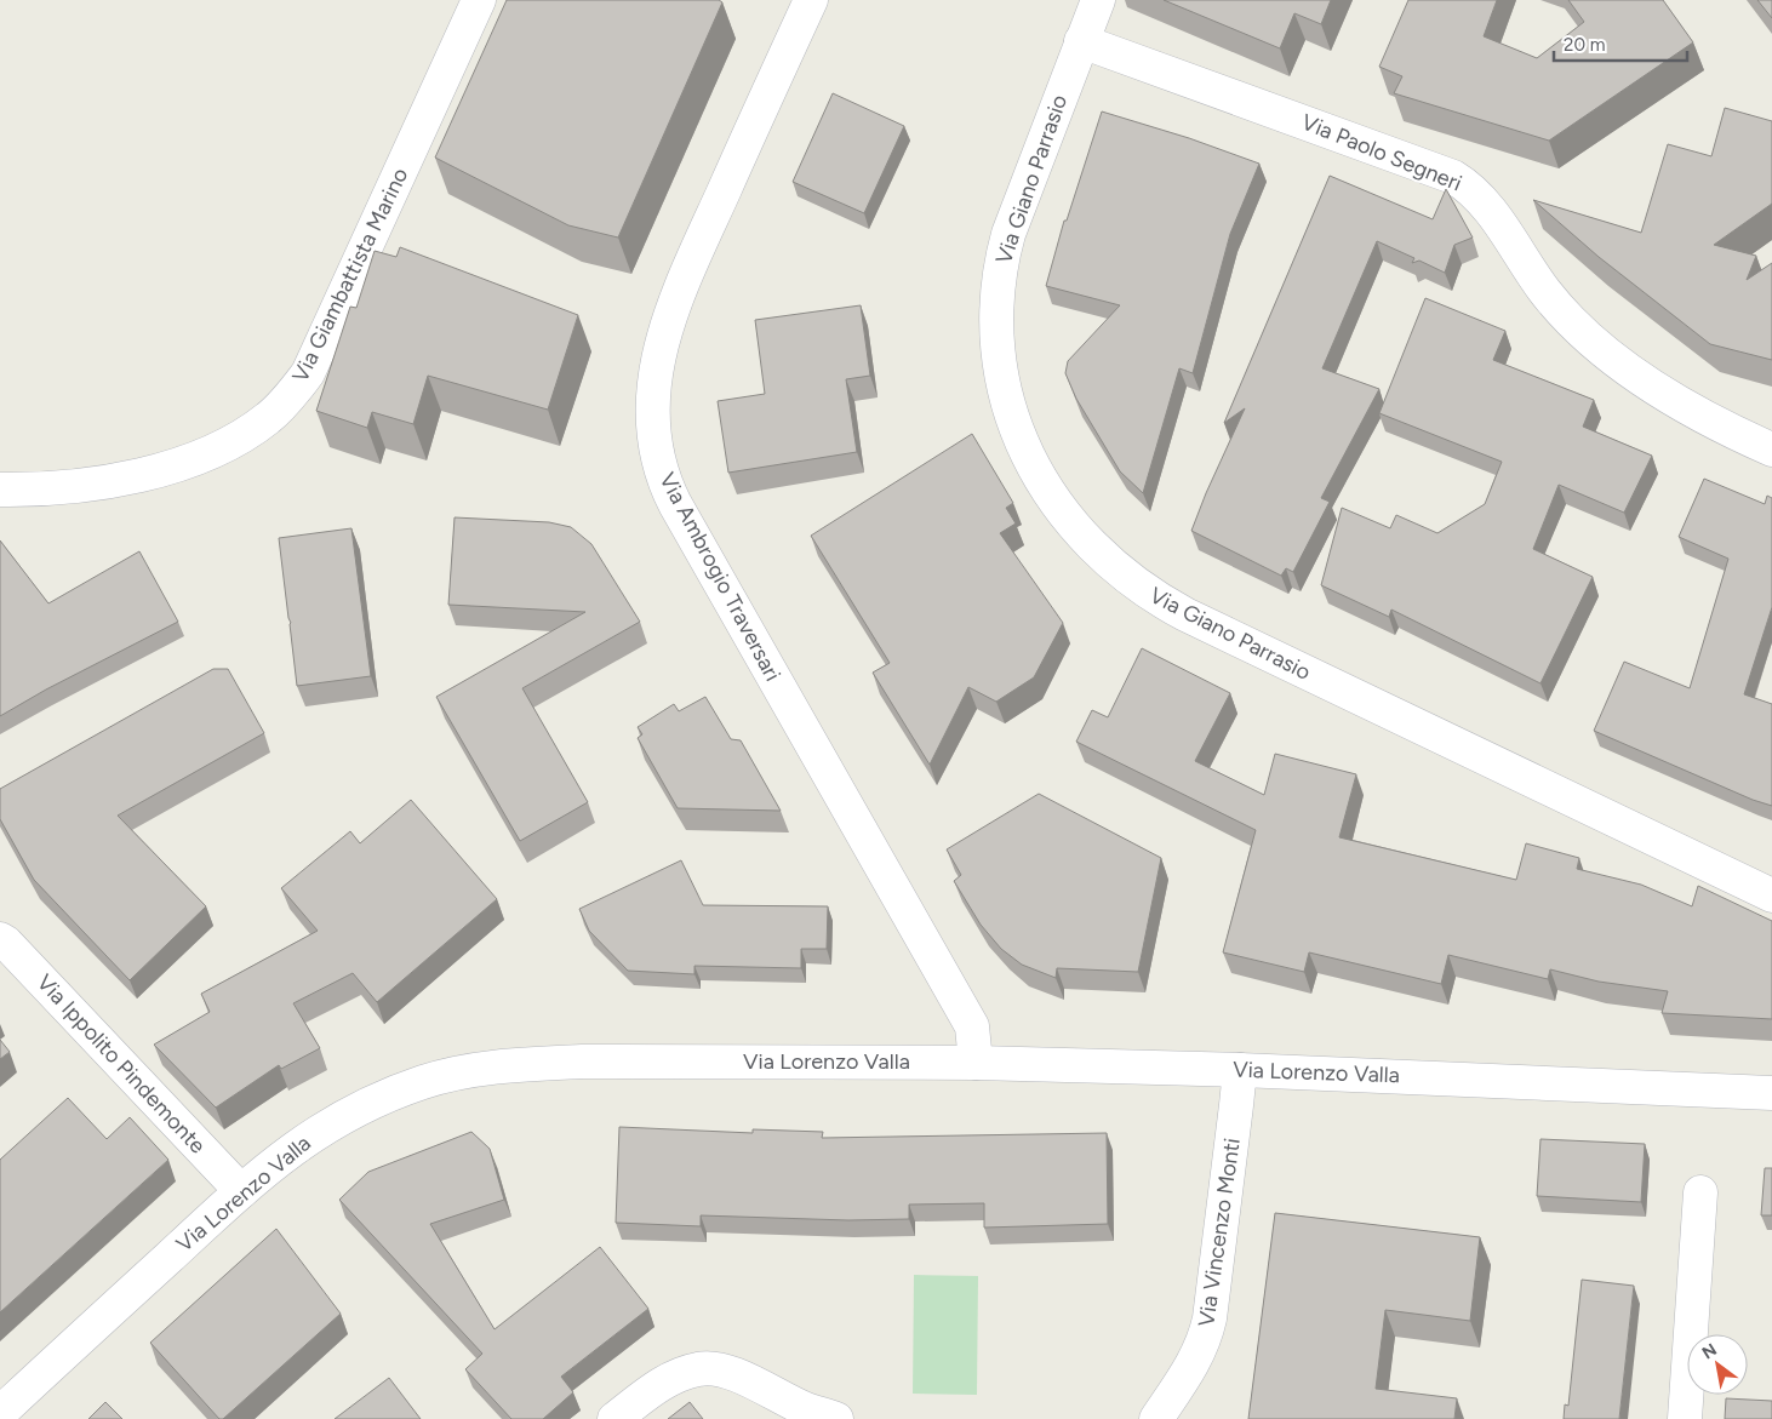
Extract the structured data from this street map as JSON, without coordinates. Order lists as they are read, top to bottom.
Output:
{
  "streets": {
    "street": [
      "Via Paolo Segneri",
      "Via Giano Parrasio",
      "Via Giambattista Marino",
      "Via Ambrogio Traversari",
      "Via Lorenzo Valla",
      "Via Ippolito Pindemonte",
      "Via Vincenzo Monti"
    ]
  },
  "crossings": [
    ["Via Paolo Segneri", "Via Giano Parrasio"],
    ["Via Ambrogio Traversari", "Via Lorenzo Valla"],
    ["Via Lorenzo Valla", "Via Ippolito Pindemonte"],
    ["Via Lorenzo Valla", "Via Vincenzo Monti"]
  ],
  "scale_bar": "20 m",
  "north": "top left"
}
